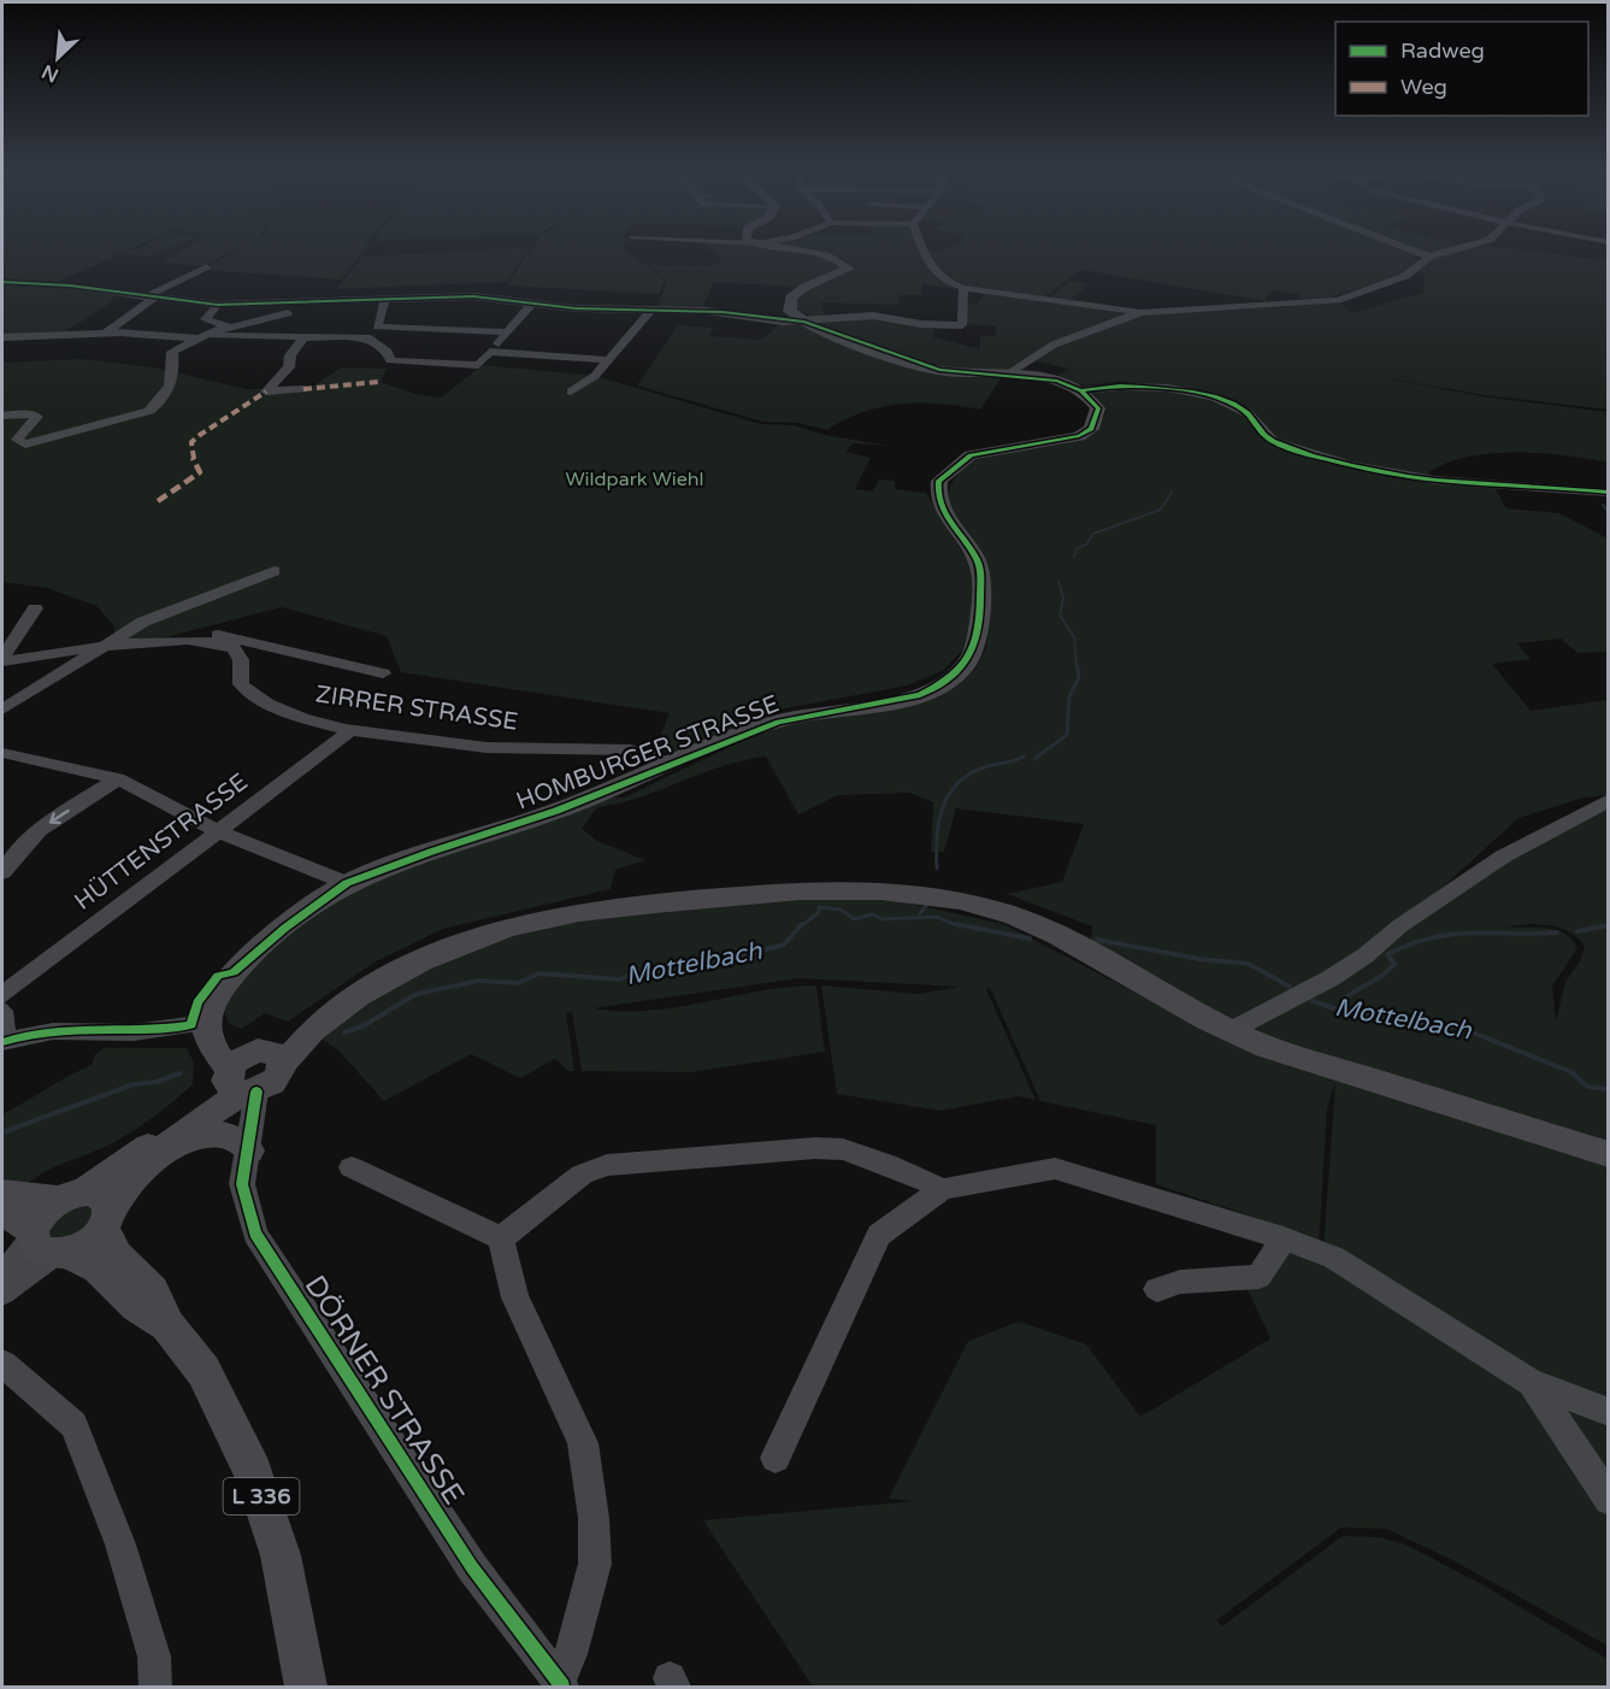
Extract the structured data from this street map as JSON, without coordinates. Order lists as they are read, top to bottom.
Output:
{
  "streets": {
    "main road": ["HOMBURGER STRASSE", "L 336"],
    "street": ["ZIRRER STRASSE", "HÜTTENSTRASSE", "DÖRNER STRASSE"]
  },
  "crossings": [
    ["ZIRRER STRASSE", "HOMBURGER STRASSE"],
    ["ZIRRER STRASSE", "HÜTTENSTRASSE"]
  ],
  "water": ["Mottelbach"],
  "parks": ["Wildpark Wiehl"],
  "legend": ["Radweg", "Weg"],
  "north": "bottom left"
}
